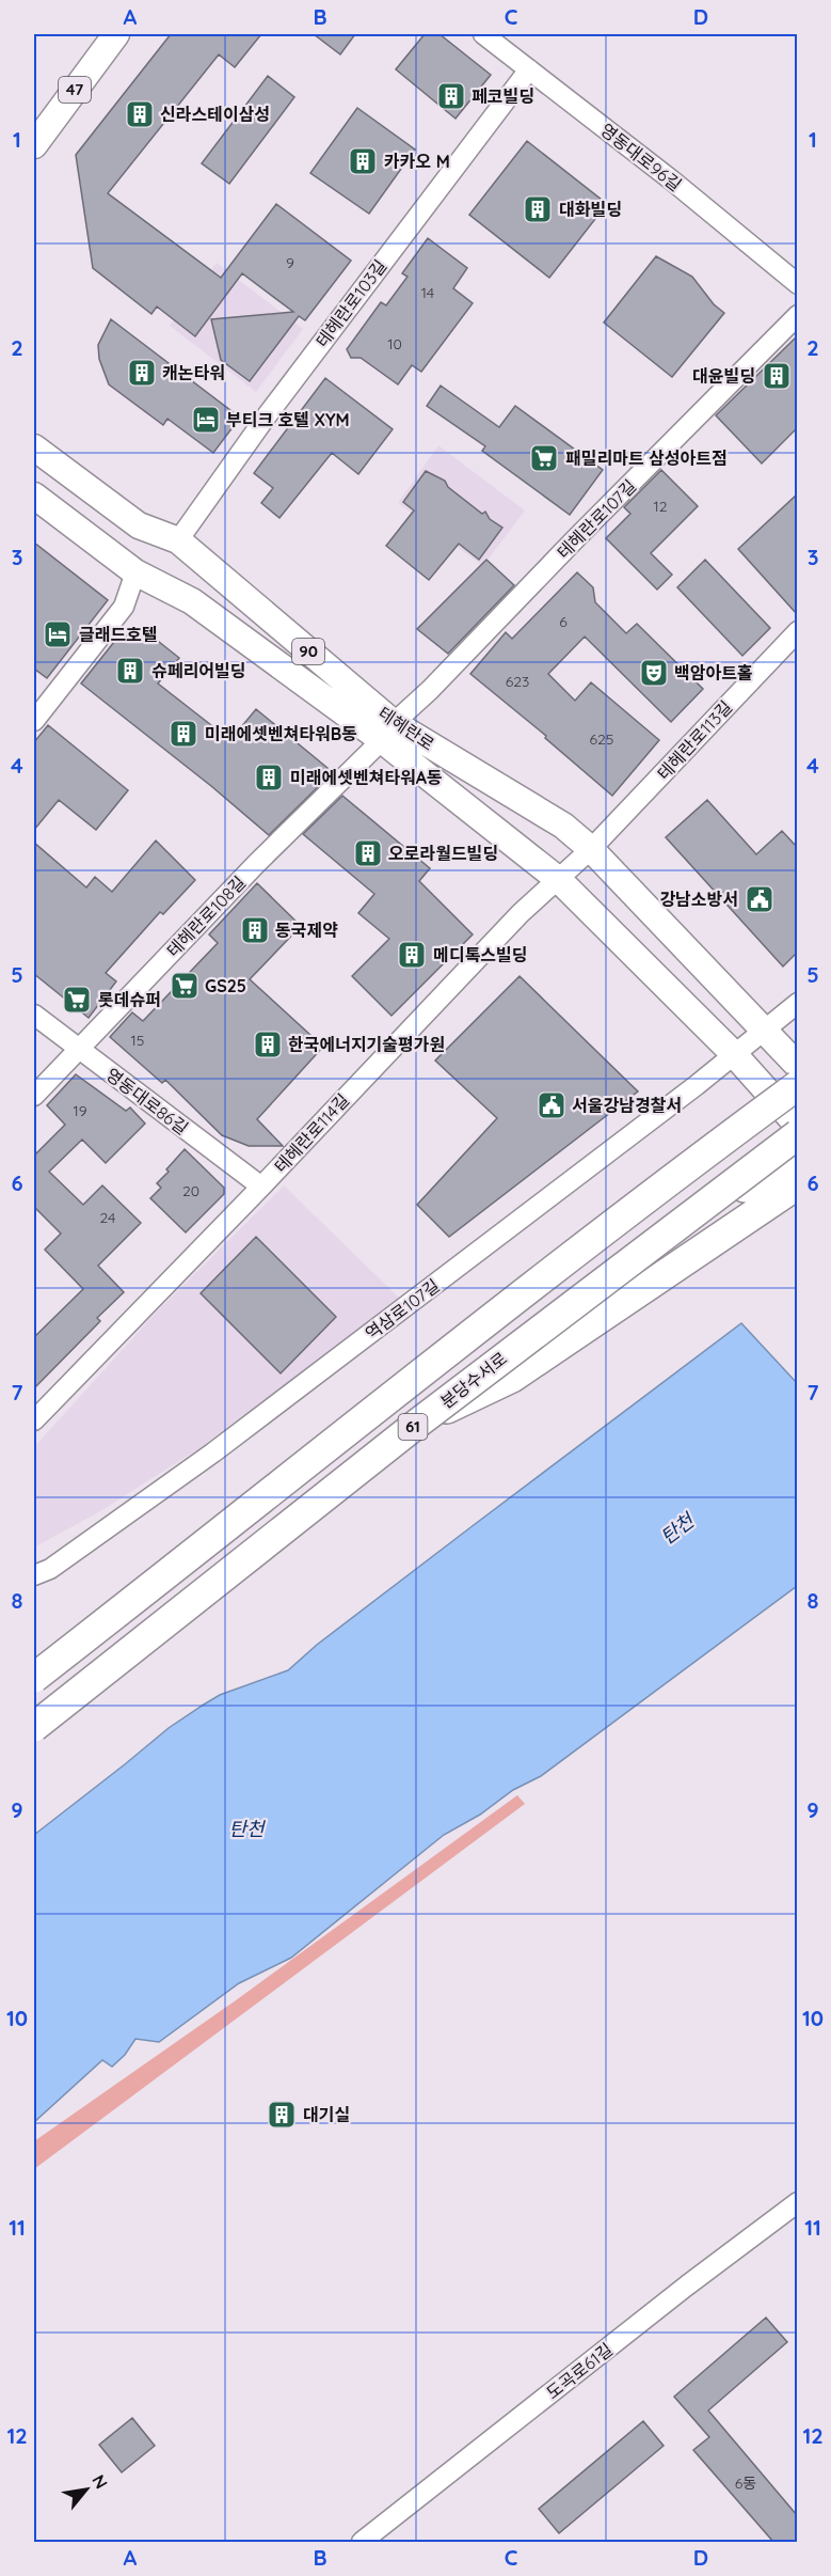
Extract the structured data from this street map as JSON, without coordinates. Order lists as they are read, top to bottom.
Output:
{
  "streets": {
    "highway": ["분당수서로", "61"],
    "main road": ["47", "90", "테헤란로"],
    "street": [
      "영동대로96길",
      "테헤란로103길",
      "테헤란로107길",
      "테헤란로113길",
      "테헤란로108길",
      "영동대로86길",
      "테헤란로114길",
      "역삼로107길",
      "도곡로61길"
    ]
  },
  "crossings": [
    ["영동대로96길", "테헤란로103길"],
    ["테헤란로103길", "테헤란로"],
    ["테헤란로107길", "테헤란로"],
    ["테헤란로107길", "테헤란로108길"],
    ["90", "테헤란로"],
    ["90", "역삼로107길"],
    ["테헤란로", "테헤란로113길"],
    ["테헤란로", "테헤란로108길"],
    ["테헤란로", "테헤란로114길"],
    ["테헤란로", "역삼로107길"],
    ["테헤란로113길", "테헤란로114길"],
    ["테헤란로108길", "영동대로86길"],
    ["영동대로86길", "테헤란로114길"]
  ],
  "water": ["탄천"],
  "places": {
    "building": [
      "페코빌딩",
      "신라스테이삼성",
      "카카오 M",
      "대화빌딩",
      "캐논타워",
      "대윤빌딩",
      "슈페리어빌딩",
      "미래에셋벤쳐타워B동",
      "미래에셋벤쳐타워A동",
      "오로라월드빌딩",
      "동국제약",
      "메디톡스빌딩",
      "한국에너지기술평가원",
      "대기실"
    ],
    "hotel": ["부티크 호텔 XYM", "글래드호텔"],
    "supermarket": ["패밀리마트 삼성아트점", "GS25", "롯데슈퍼"],
    "theatre": ["백암아트홀"],
    "public building": ["강남소방서", "서울강남경찰서"]
  },
  "house_numbers": [
    "9",
    "14",
    "10",
    "12",
    "6",
    "623",
    "625",
    "15",
    "19",
    "20",
    "24",
    "6동"
  ],
  "north": "top right",
  "grid": {
    "columns": [
      "A",
      "B",
      "C",
      "D"
    ],
    "rows": [
      "1",
      "2",
      "3",
      "4",
      "5",
      "6",
      "7",
      "8",
      "9",
      "10",
      "11",
      "12"
    ]
  }
}
